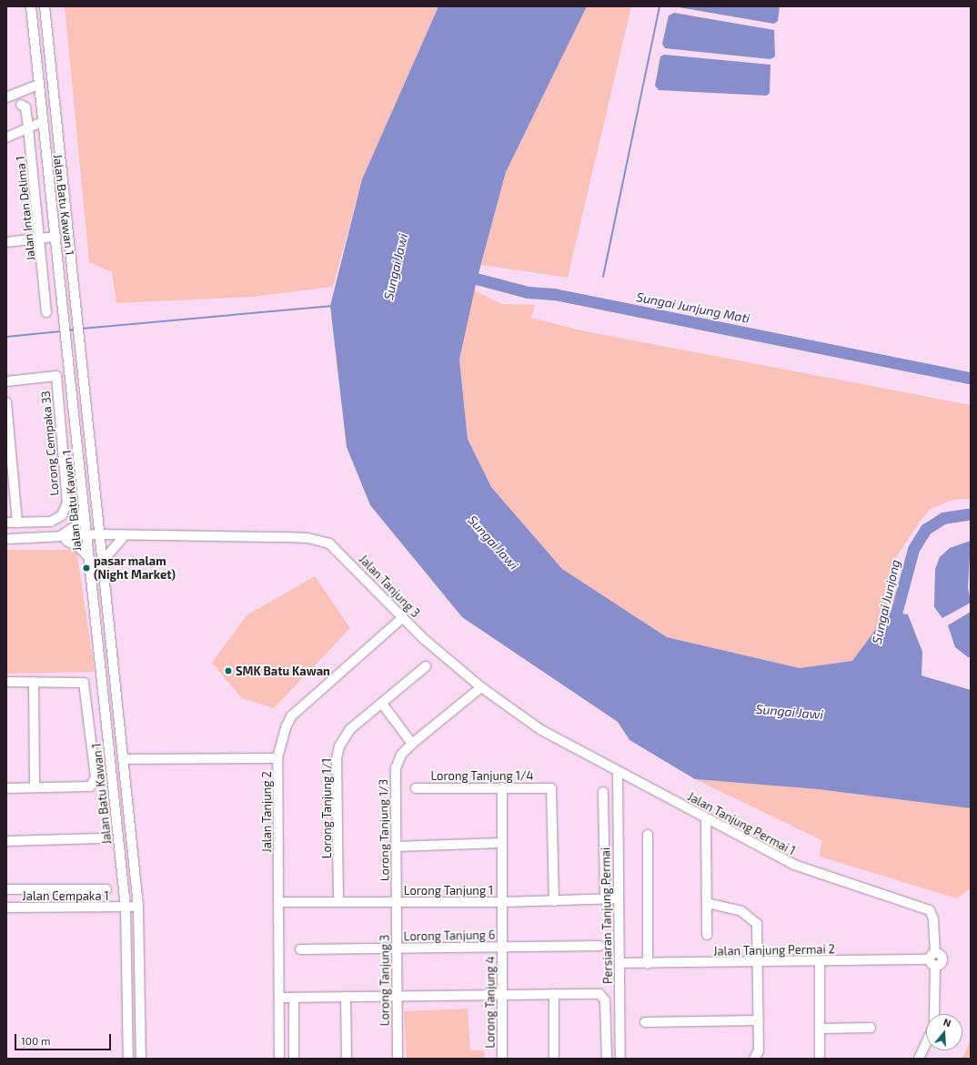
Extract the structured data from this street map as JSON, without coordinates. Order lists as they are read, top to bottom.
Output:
{
  "streets": {
    "street": [
      "Jalan Batu Kawan 1",
      "Jalan Intan Delima 1",
      "Lorong Cempaka 33",
      "Jalan Tanjung 3",
      "Lorong Tanjung 1/4",
      "Lorong Tanjung 1/1",
      "Jalan Tanjung 2",
      "Jalan Tanjung Permai 1",
      "Lorong Tanjung 1/3",
      "Lorong Tanjung 1",
      "Jalan Cempaka 1",
      "Persiaran Tanjung Permai",
      "Lorong Tanjung 6",
      "Jalan Tanjung Permai 2",
      "Lorong Tanjung 3",
      "Lorong Tanjung 4"
    ]
  },
  "crossings": [
    ["Jalan Batu Kawan 1", "Jalan Tanjung 3"],
    ["Jalan Batu Kawan 1", "Jalan Cempaka 1"],
    ["Jalan Tanjung 3", "Jalan Tanjung 2"],
    ["Jalan Tanjung 3", "Jalan Tanjung Permai 1"],
    ["Jalan Tanjung 3", "Lorong Tanjung 1/3"],
    ["Jalan Tanjung 3", "Persiaran Tanjung Permai"],
    ["Lorong Tanjung 1/4", "Lorong Tanjung 1"],
    ["Lorong Tanjung 1/4", "Lorong Tanjung 4"],
    ["Lorong Tanjung 1/1", "Lorong Tanjung 1"],
    ["Jalan Tanjung 2", "Lorong Tanjung 1"],
    ["Jalan Tanjung Permai 1", "Persiaran Tanjung Permai"],
    ["Jalan Tanjung Permai 1", "Jalan Tanjung Permai 2"],
    ["Lorong Tanjung 1/3", "Lorong Tanjung 1"],
    ["Lorong Tanjung 1/3", "Lorong Tanjung 3"],
    ["Lorong Tanjung 1", "Persiaran Tanjung Permai"],
    ["Lorong Tanjung 1", "Lorong Tanjung 3"],
    ["Lorong Tanjung 1", "Lorong Tanjung 4"],
    ["Persiaran Tanjung Permai", "Jalan Tanjung Permai 2"],
    ["Lorong Tanjung 6", "Lorong Tanjung 3"],
    ["Lorong Tanjung 6", "Lorong Tanjung 4"]
  ],
  "water": ["Sungai Jawi", "Sungai Junjung Mati", "Sungai Junjong"],
  "places": ["pasar malam (Night Market)", "SMK Batu Kawan"],
  "scale_bar": "100 m",
  "north": "top"
}
